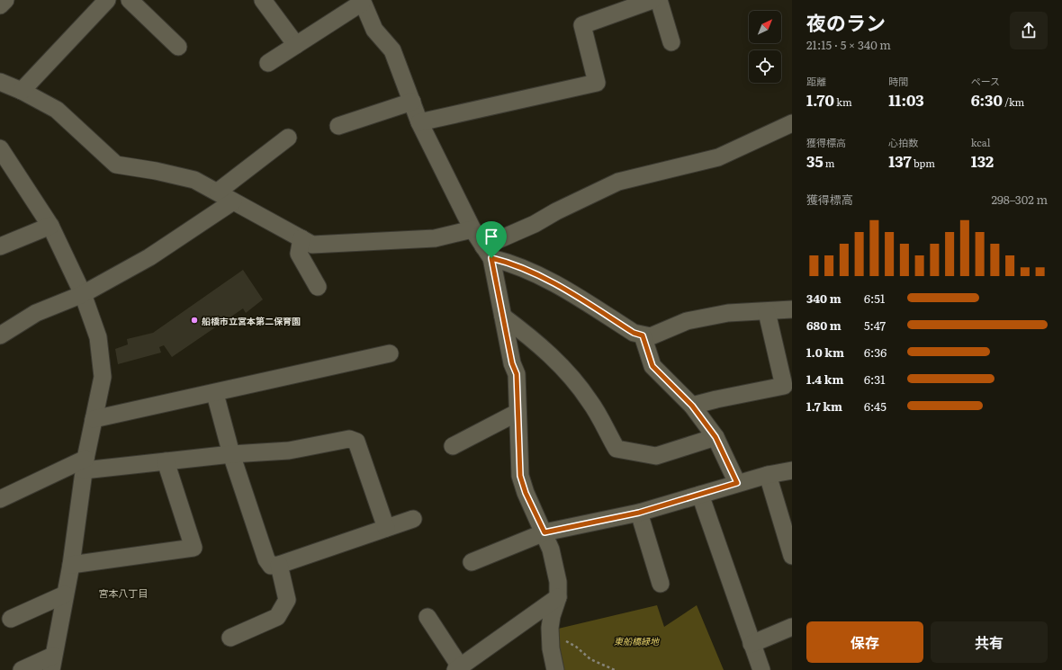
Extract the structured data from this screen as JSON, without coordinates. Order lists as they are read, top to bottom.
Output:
{
  "districts": ["宮本八丁目"],
  "parks": ["東船橋緑地"],
  "places": ["船橋市立宮本第二保育園"],
  "north": "top right",
  "page": {
    "heading": ["夜のラン", "21:15 · 5 × 340 m"],
    "stats": [
      ["距離", "1.70 km"],
      ["時間", "11:03"],
      ["ペース", "6:30 /km"],
      ["獲得標高", "35 m"],
      ["心拍数", "137 bpm"],
      ["kcal", "132"]
    ],
    "chart": ["獲得標高", "298–302 m"],
    "list": [
      {
        "name": "340 m",
        "note": "6:51"
      },
      {
        "name": "680 m",
        "note": "5:47"
      },
      {
        "name": "1.0 km",
        "note": "6:36"
      },
      {
        "name": "1.4 km",
        "note": "6:31"
      },
      {
        "name": "1.7 km",
        "note": "6:45"
      }
    ],
    "buttons": ["保存", "共有"]
  }
}
